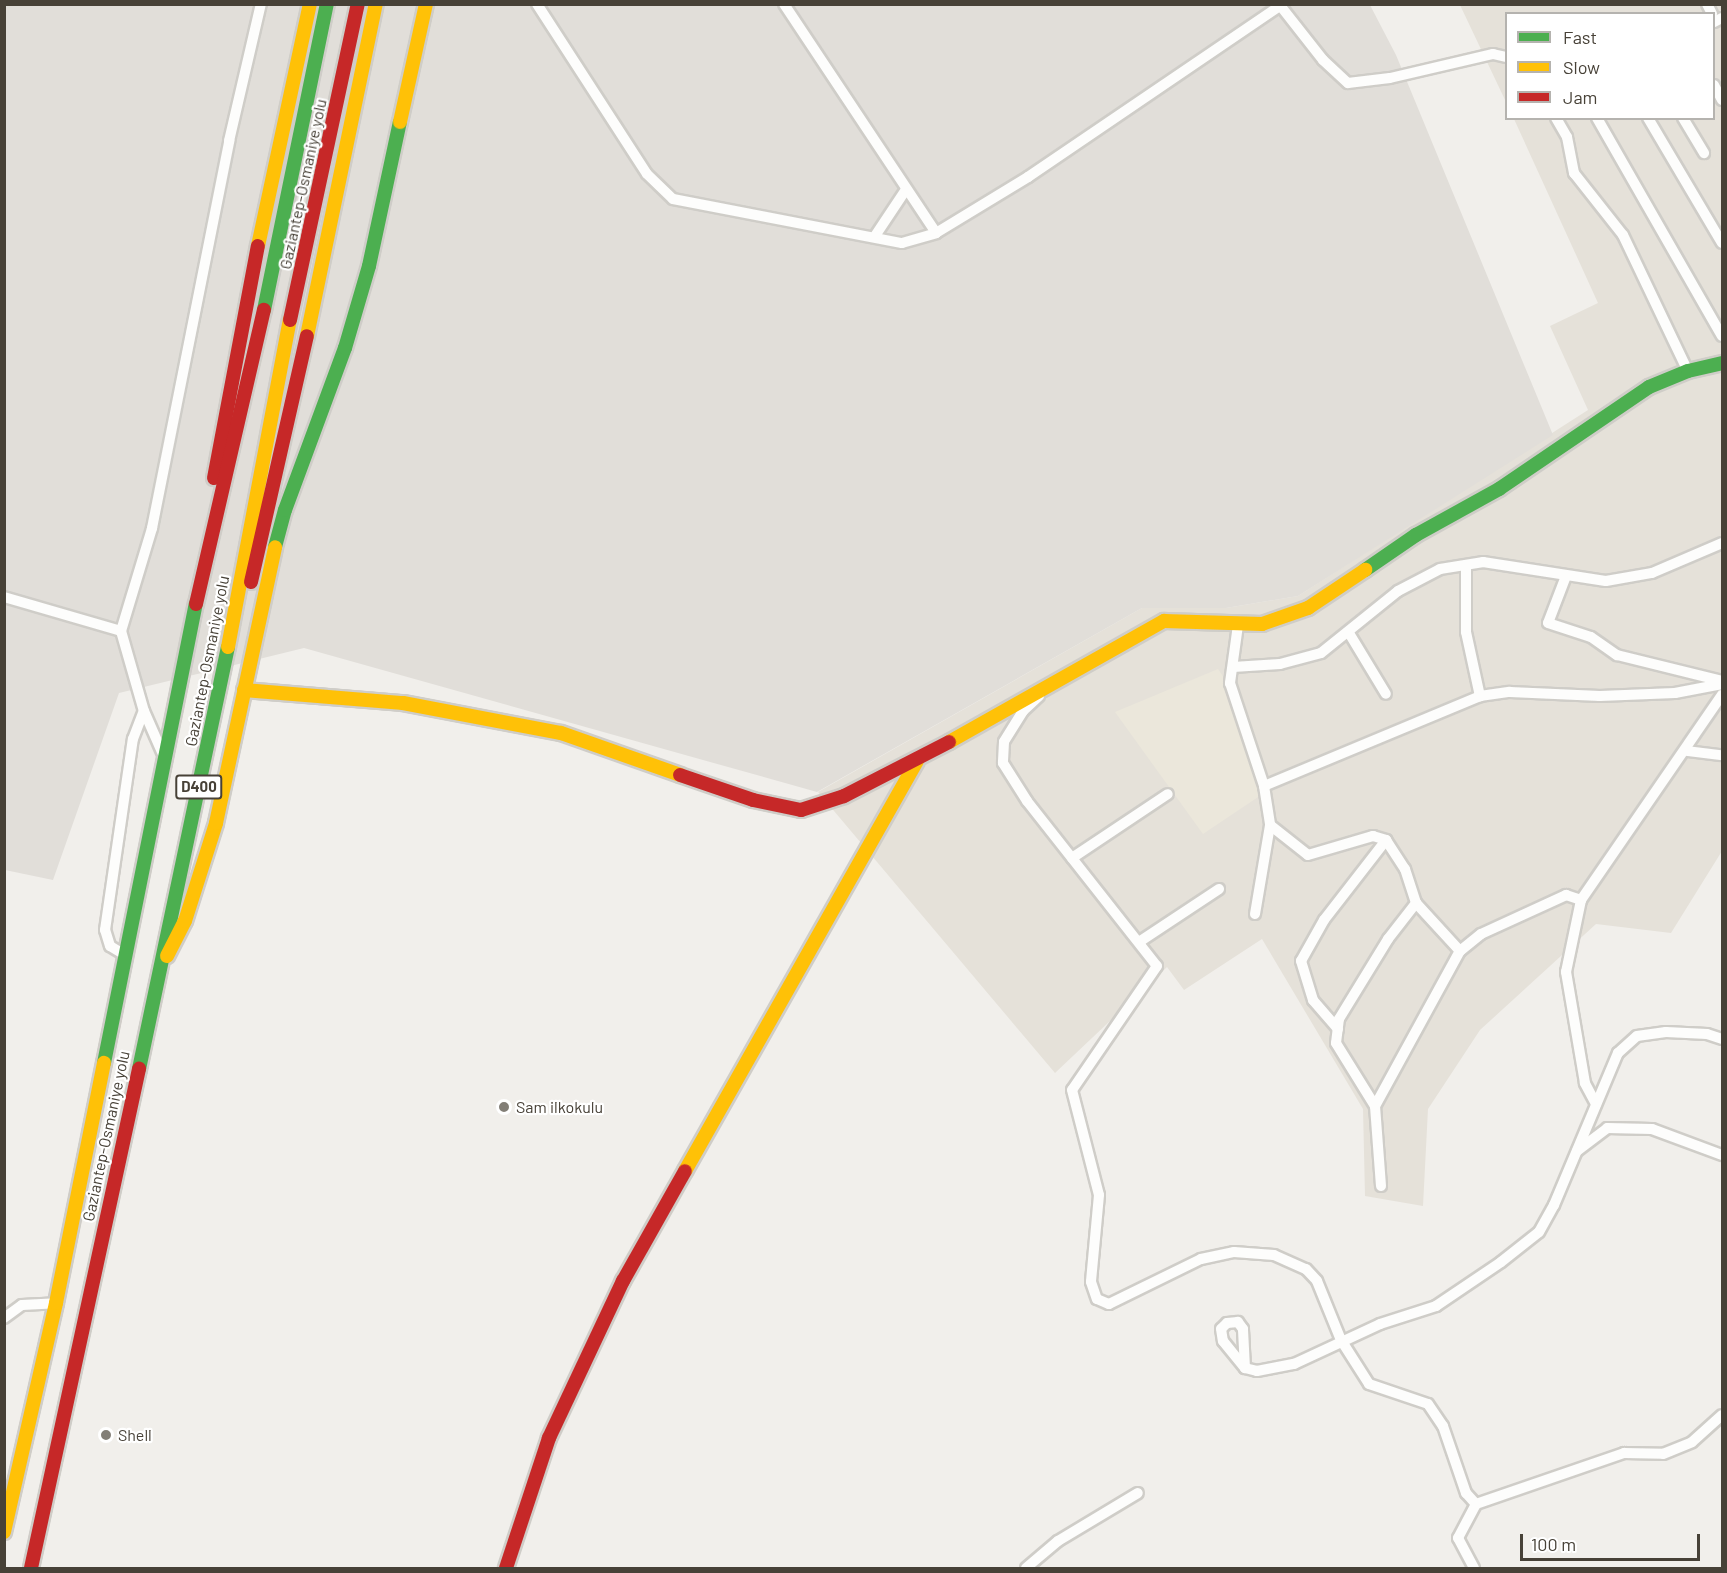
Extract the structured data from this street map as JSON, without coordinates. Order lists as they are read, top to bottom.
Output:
{
  "streets": {
    "main road": ["Gaziantep-Osmaniye yolu", "D400"]
  },
  "crossings": [
    ["Gaziantep-Osmaniye yolu", "D400"]
  ],
  "places": ["Sam ilkokulu", "Shell"],
  "legend": ["Fast", "Slow", "Jam"],
  "scale_bar": "100 m"
}
